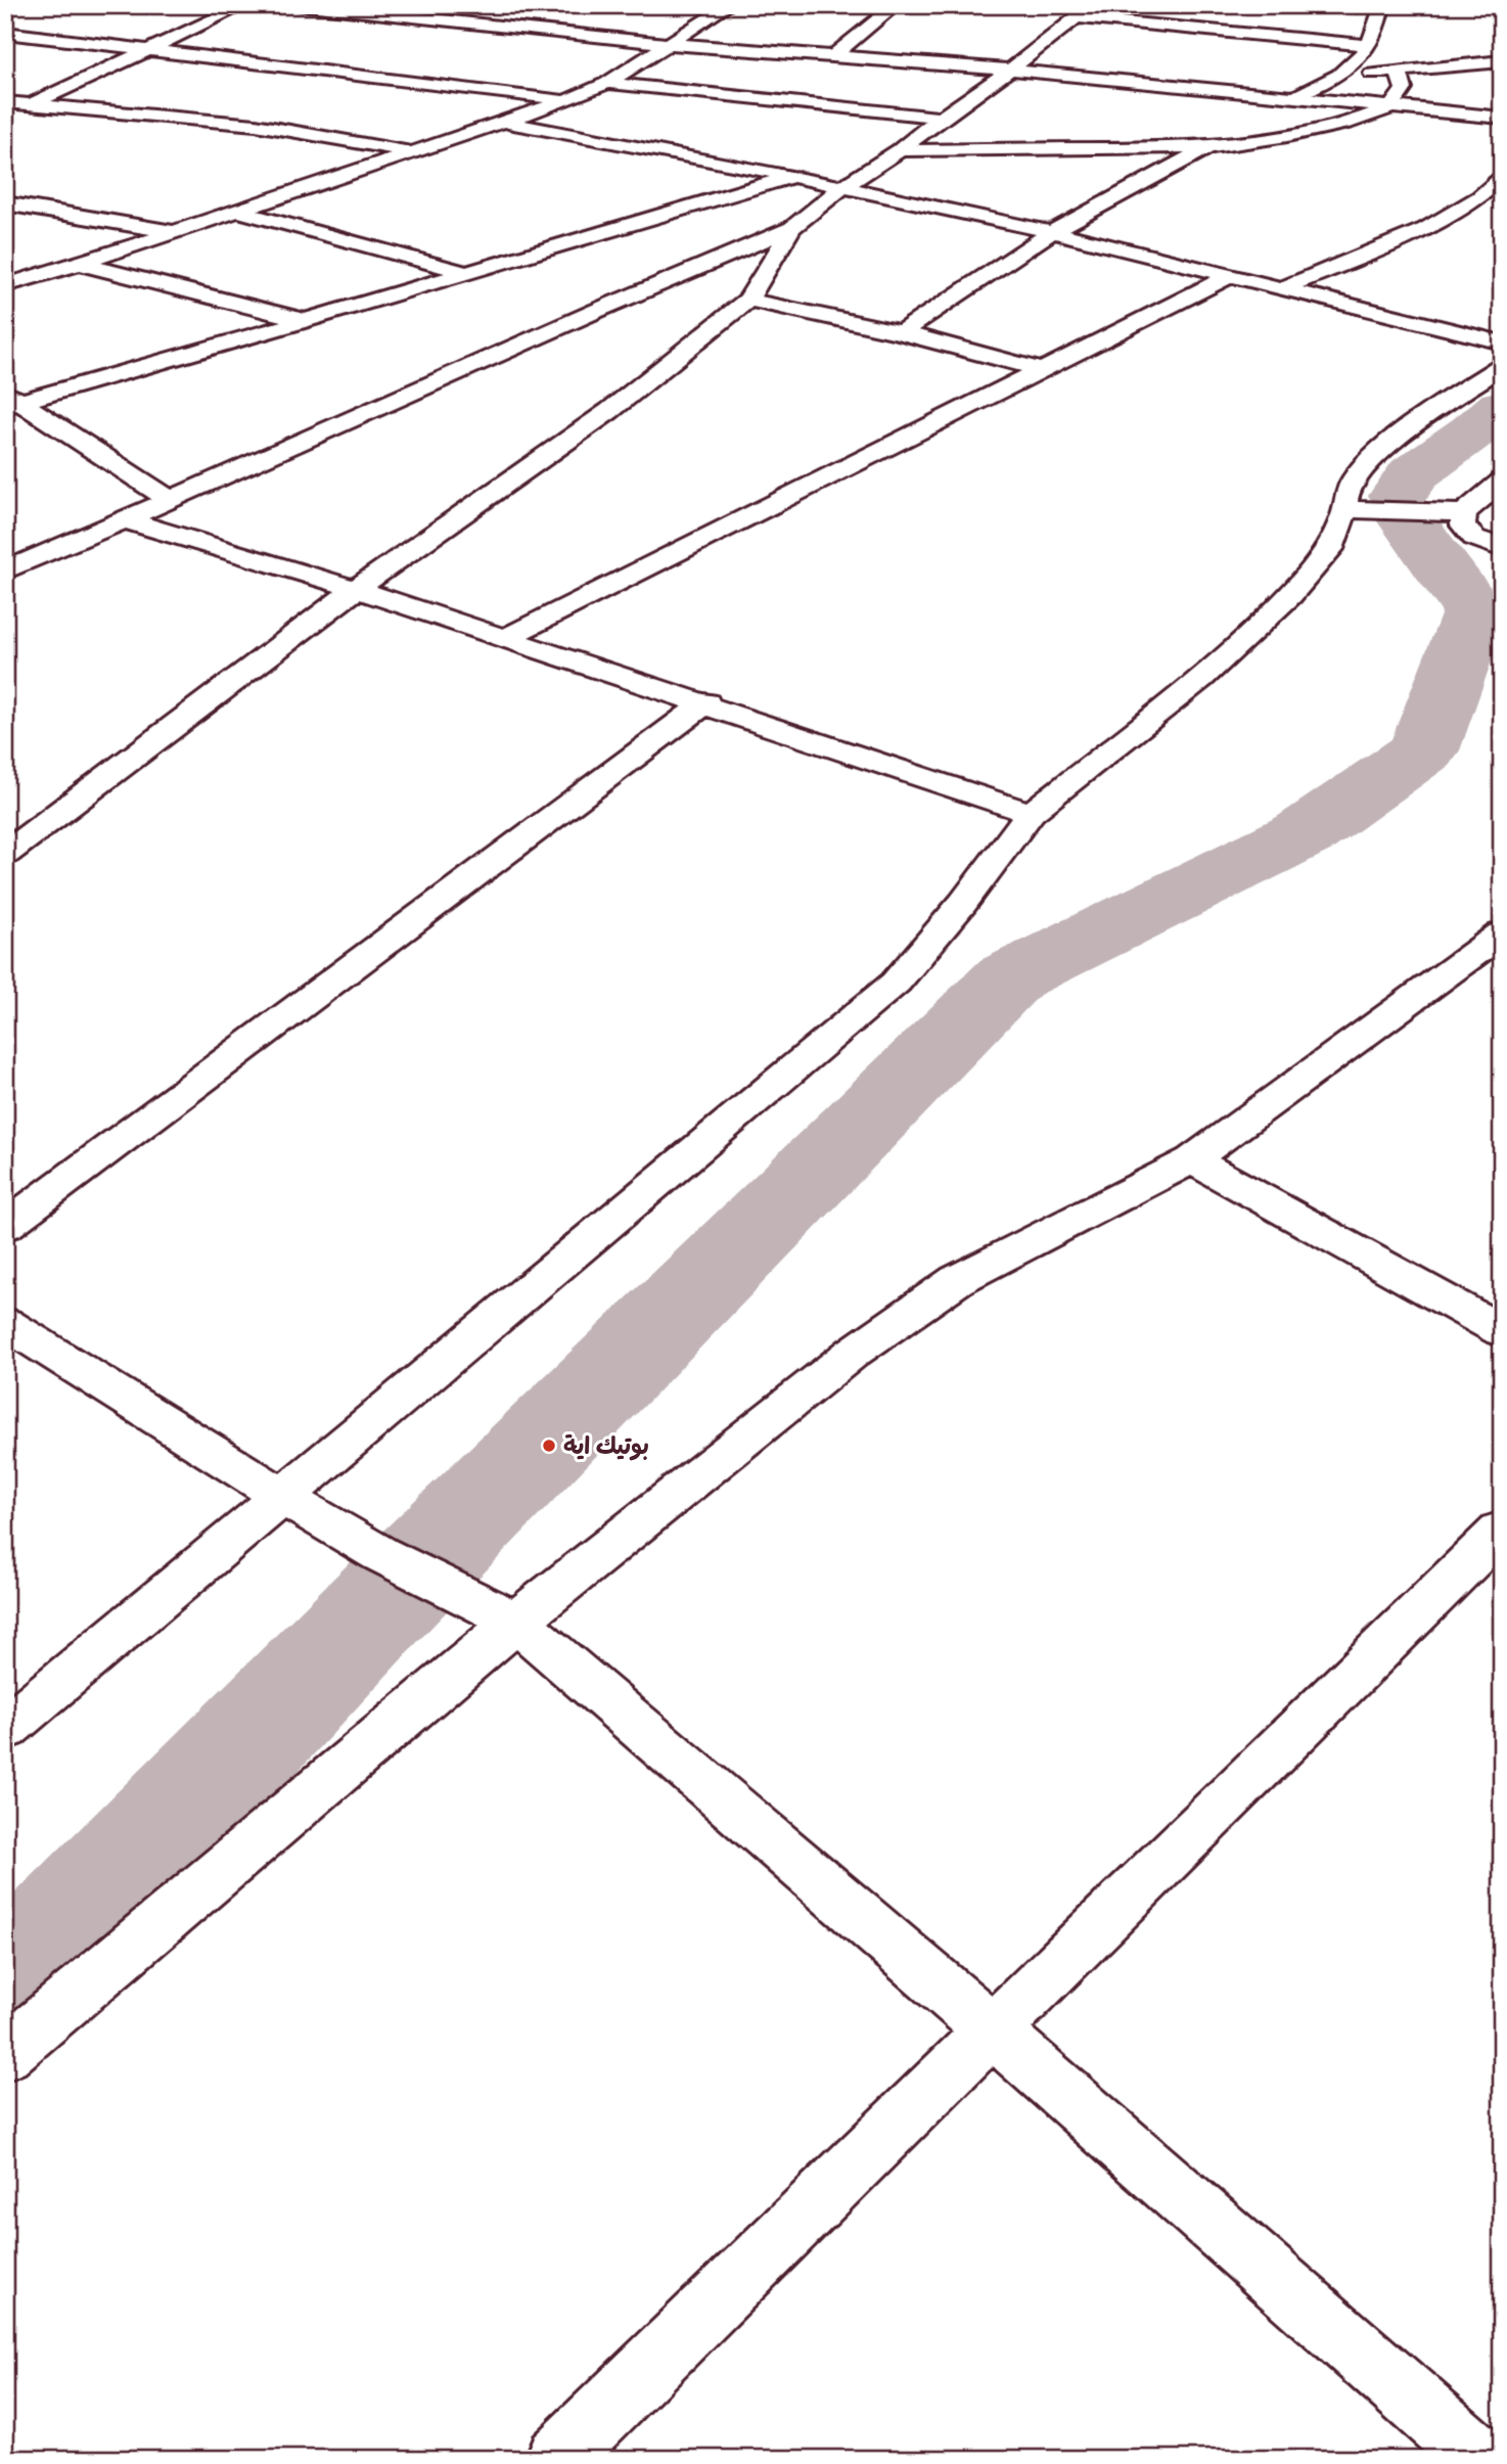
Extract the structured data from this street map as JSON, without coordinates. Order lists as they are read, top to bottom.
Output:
{
  "places": ["بوتيك اية"]
}
